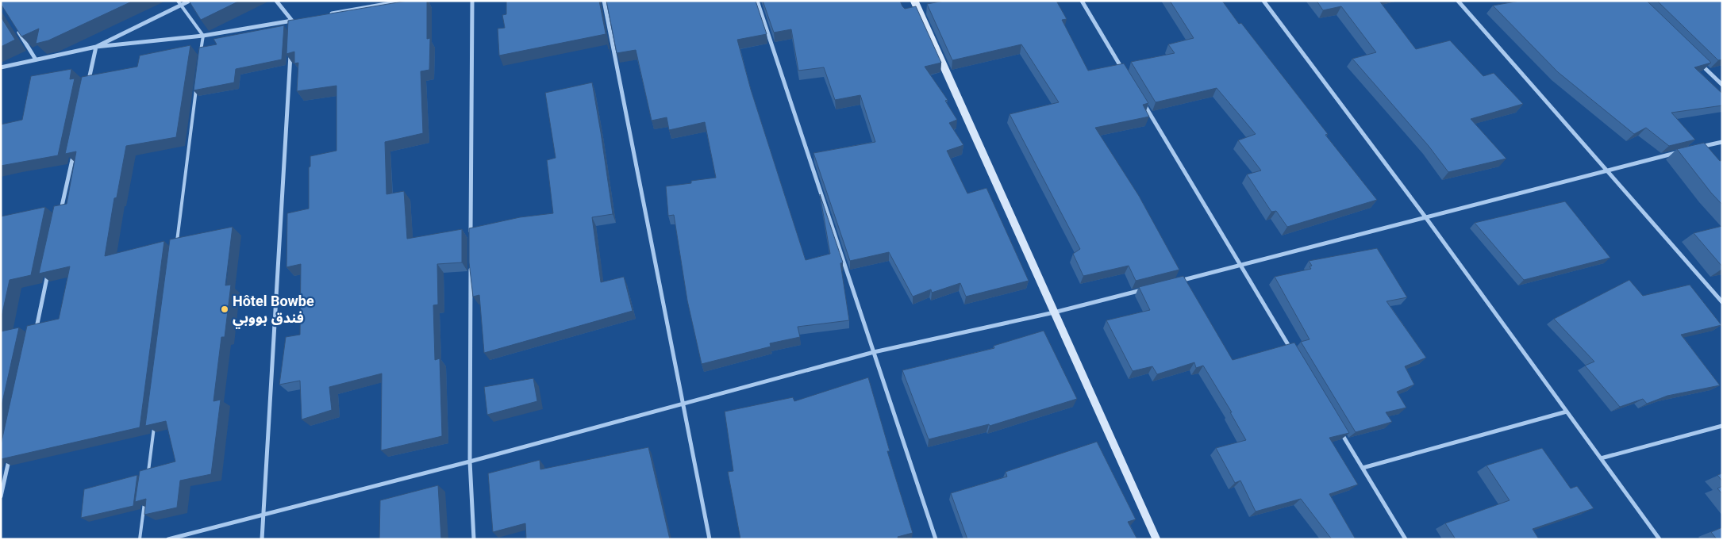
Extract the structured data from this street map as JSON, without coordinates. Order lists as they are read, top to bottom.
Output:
{
  "places": ["Hôtel Bowbe فندق بووبي"]
}
